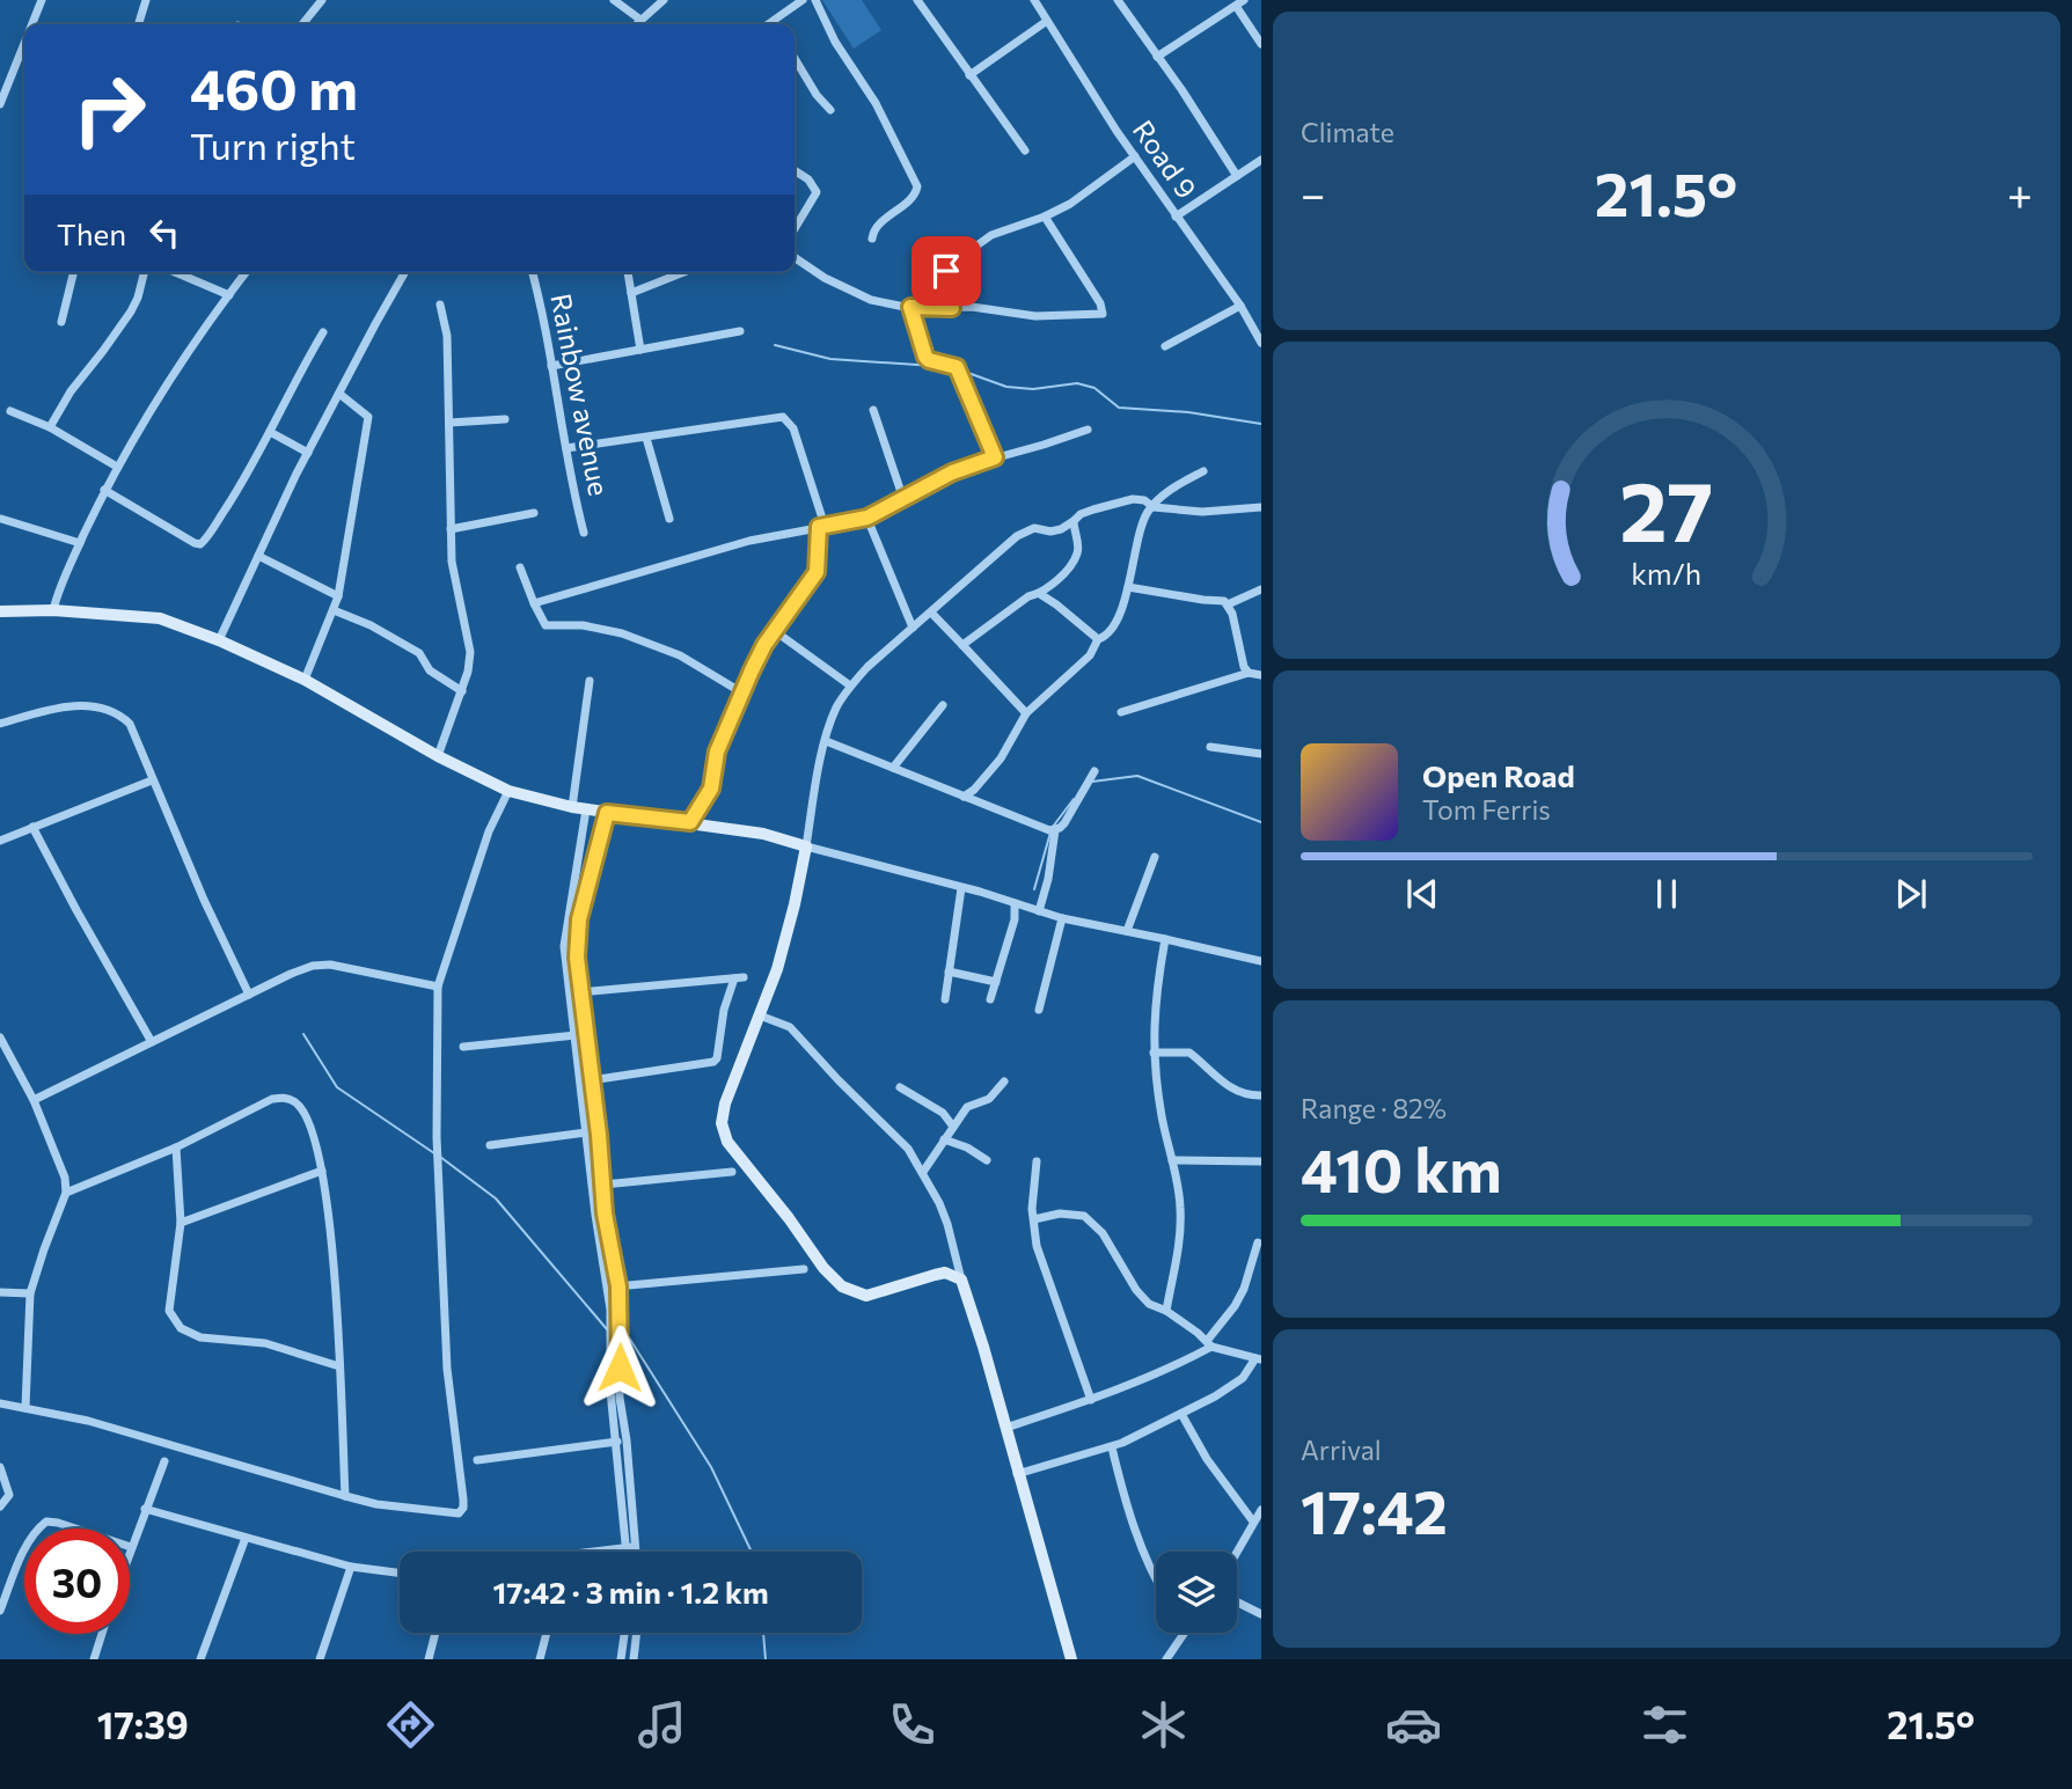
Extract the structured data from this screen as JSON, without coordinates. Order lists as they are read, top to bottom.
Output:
{
  "streets": {
    "street": ["Road 9", "Rainbow avenue"]
  },
  "page": {
    "tile": [
      "Climate",
      ["Range · 82%", "410 km"],
      ["Arrival", "17:42"]
    ],
    "turn": ["460 m", "Turn right"],
    "heat": ["−", "21.5°", "+"],
    "then": "Then",
    "song": ["Open Road", "Tom Ferris"],
    "limit": "30",
    "trip": "17:42 · 3 min · 1.2 km",
    "tabs": ["17:39", "21.5°"],
    "gauge": ["27", "km/h"]
  }
}
